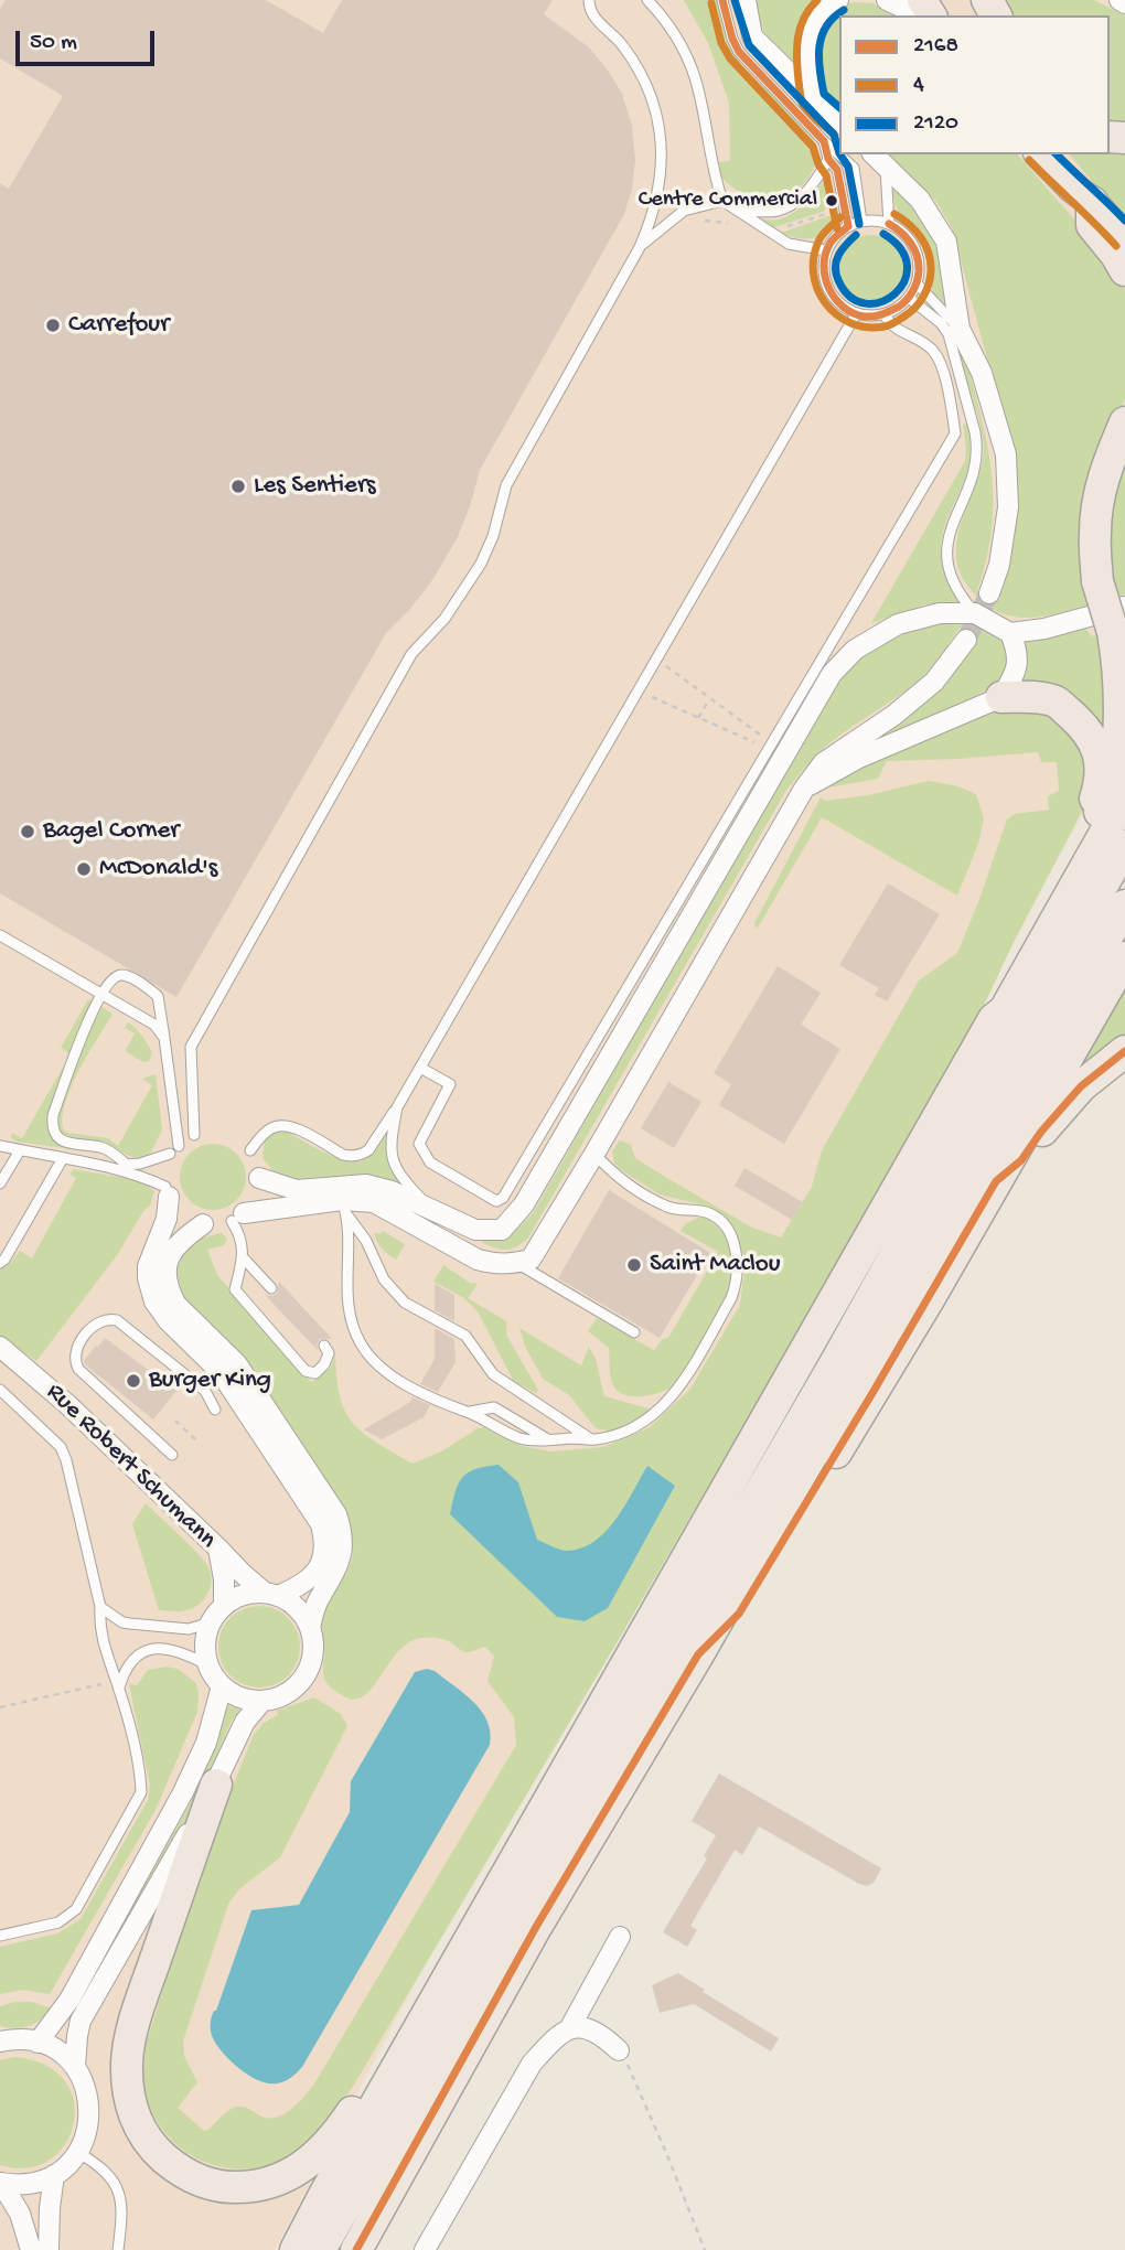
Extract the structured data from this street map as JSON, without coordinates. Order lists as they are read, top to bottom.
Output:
{
  "streets": {
    "street": ["Rue Robert Schumann"]
  },
  "places": [
    "Centre Commercial",
    "Carrefour",
    "Les Sentiers",
    "Bagel Corner",
    "McDonald's",
    "Saint Maclou",
    "Burger King"
  ],
  "lines": ["transit line 2168", "transit line 4", "transit line 2120"],
  "legend": ["2168", "4", "2120"],
  "scale_bar": "50 m"
}
